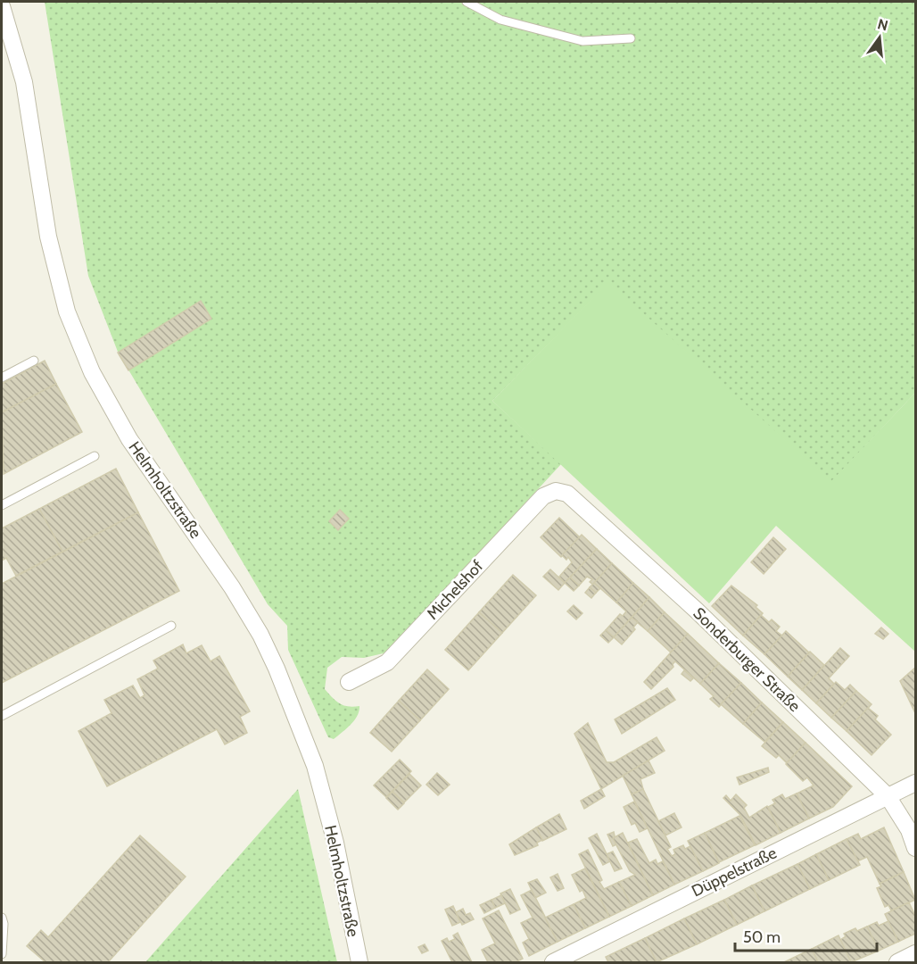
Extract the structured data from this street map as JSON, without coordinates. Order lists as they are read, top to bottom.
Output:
{
  "streets": {
    "street": [
      "Helmholtzstraße",
      "Michelshof",
      "Sonderburger Straße",
      "Düppelstraße"
    ]
  },
  "crossings": [
    ["Michelshof", "Sonderburger Straße"],
    ["Sonderburger Straße", "Düppelstraße"]
  ],
  "scale_bar": "50 m",
  "north": "top"
}
